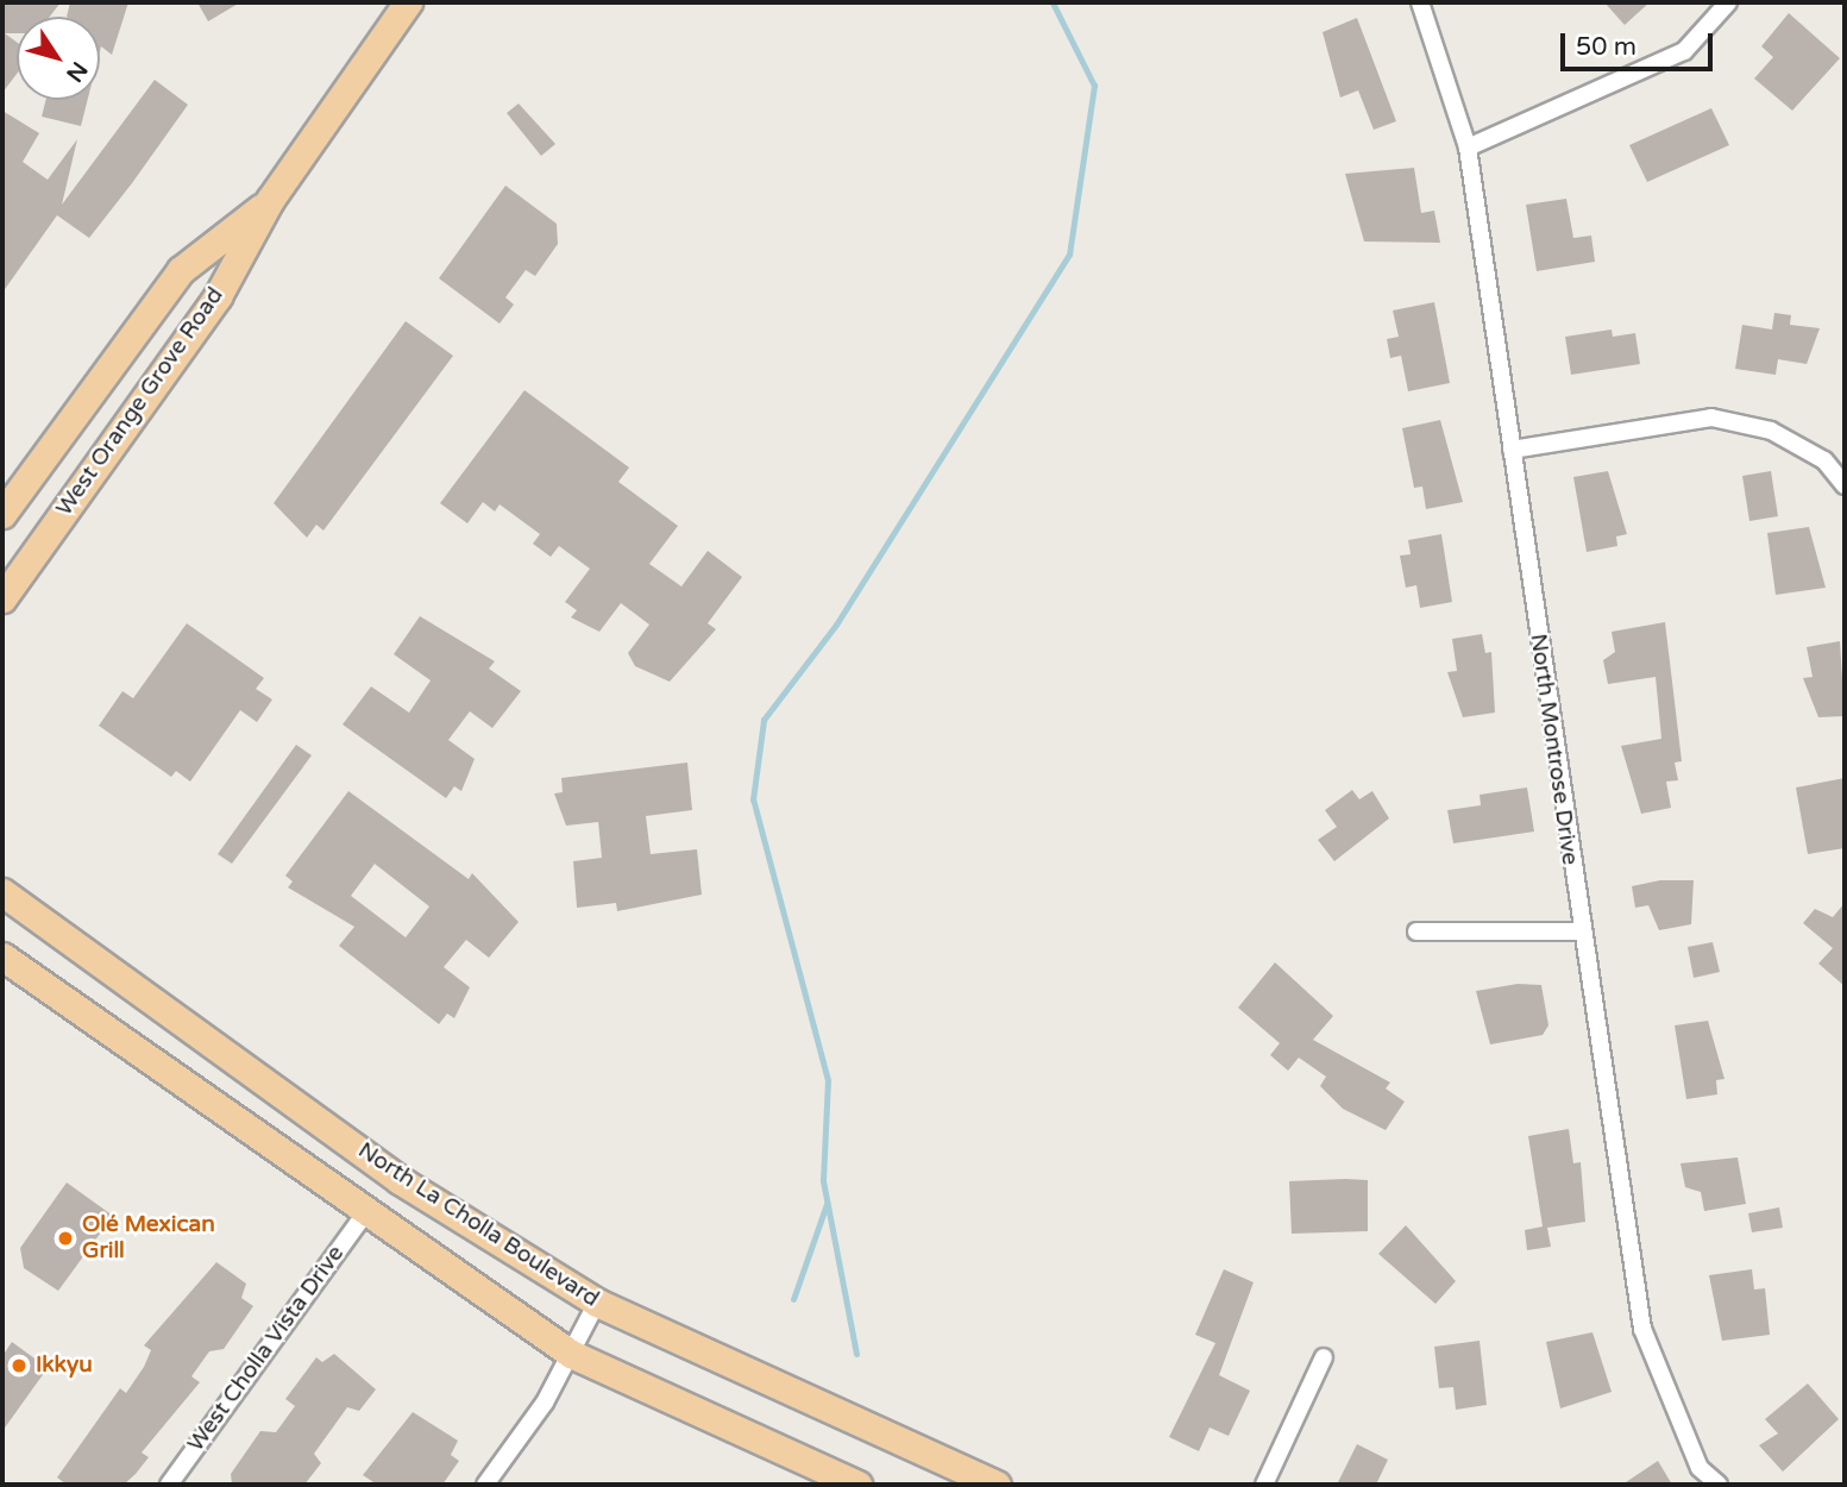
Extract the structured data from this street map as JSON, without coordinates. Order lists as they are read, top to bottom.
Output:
{
  "streets": {
    "main road": ["West Orange Grove Road", "North La Cholla Boulevard"],
    "street": ["North Montrose Drive", "West Cholla Vista Drive"]
  },
  "places": ["Olé Mexican Grill", "Ikkyu"],
  "scale_bar": "50 m",
  "north": "bottom right"
}
